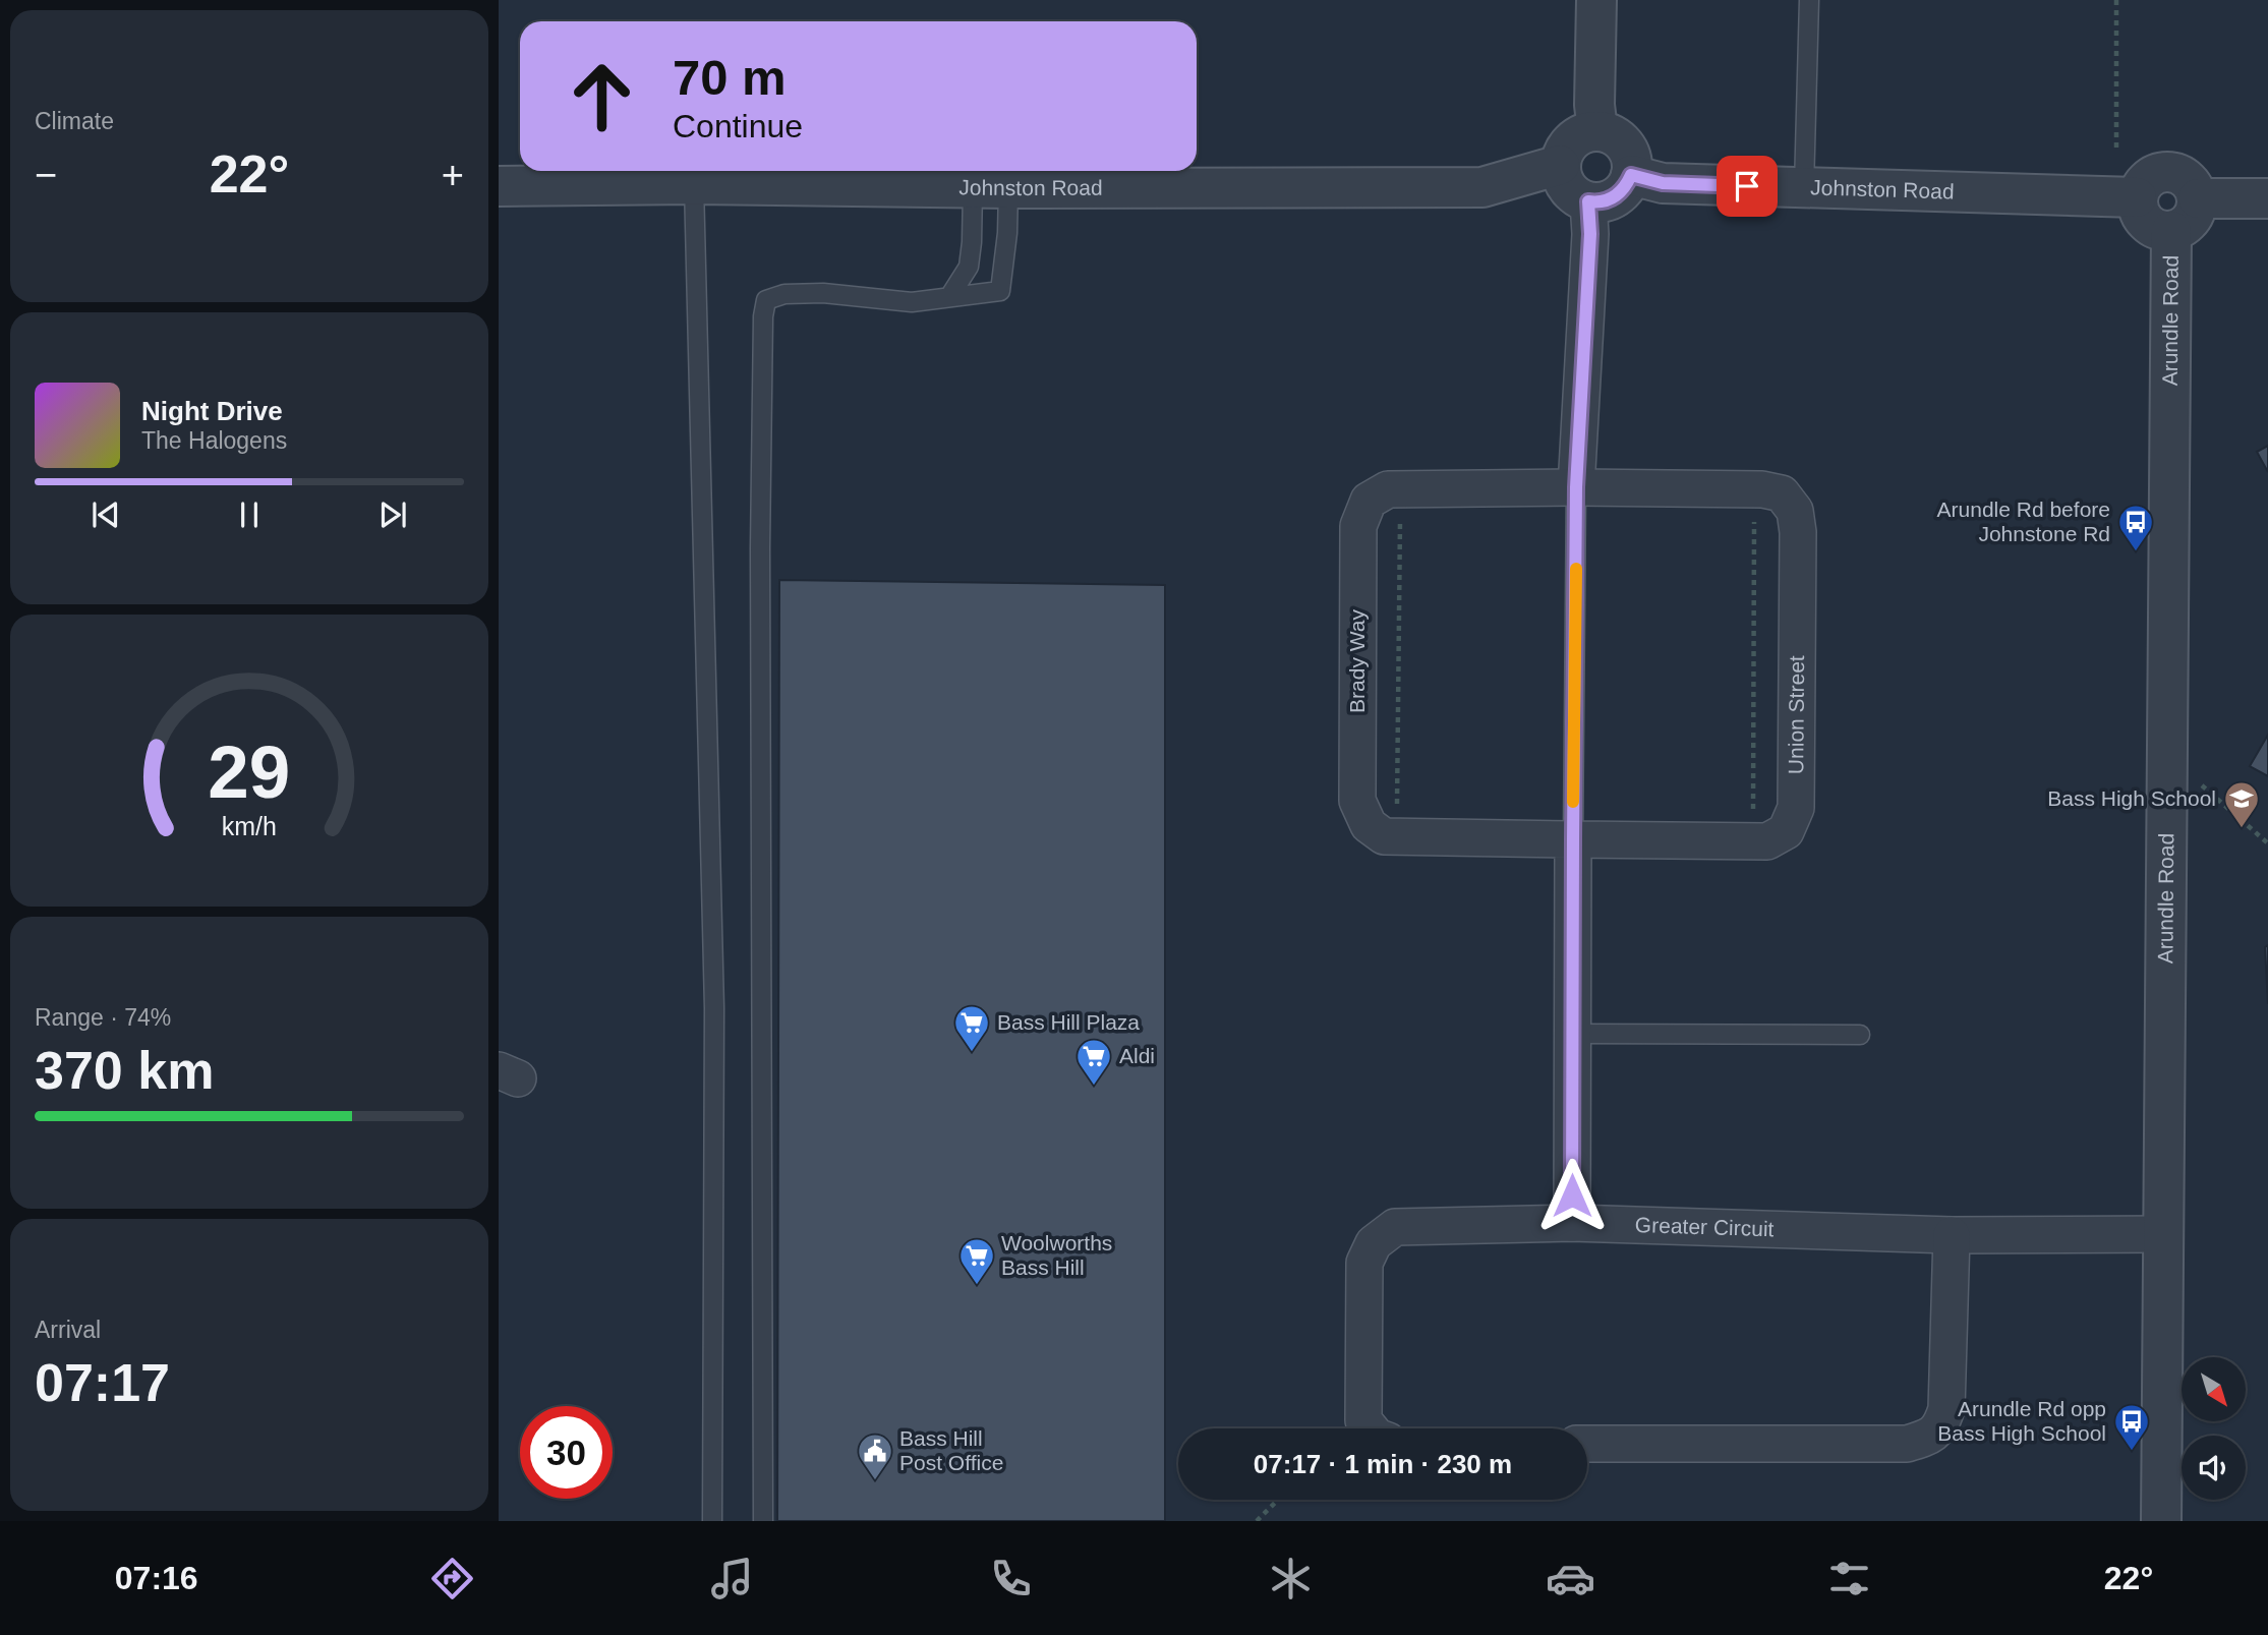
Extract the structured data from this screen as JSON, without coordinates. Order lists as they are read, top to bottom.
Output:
{
  "streets": {
    "street": [
      "Johnston Road",
      "Arundle Road",
      "Brady Way",
      "Union Street",
      "Greater Circuit"
    ]
  },
  "crossings": [
    ["Johnston Road", "Arundle Road"],
    ["Arundle Road", "Greater Circuit"],
    ["Brady Way", "Union Street"]
  ],
  "places": {
    "bus stop": ["Arundle Rd before Johnstone Rd", "Arundle Rd opp Bass High School"],
    "school or university": ["Bass High School"],
    "supermarket": ["Bass Hill Plaza", "Aldi", "Woolworths Bass Hill"],
    "public building": ["Bass Hill Post Office"]
  },
  "north": "bottom right",
  "page": {
    "tile": [
      "Climate",
      ["Range · 74%", "370 km"],
      ["Arrival", "07:17"]
    ],
    "turn": ["70 m", "Continue"],
    "heat": ["−", "22°", "+"],
    "song": ["Night Drive", "The Halogens"],
    "limit": "30",
    "trip": "07:17 · 1 min · 230 m",
    "tabs": ["07:16", "22°"],
    "gauge": ["29", "km/h"]
  }
}
